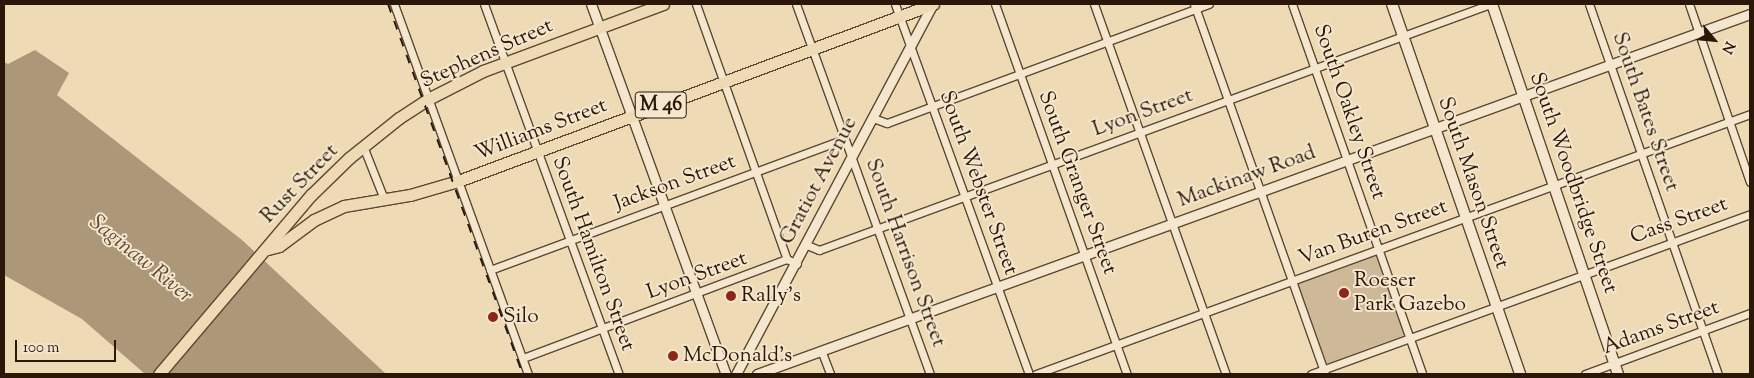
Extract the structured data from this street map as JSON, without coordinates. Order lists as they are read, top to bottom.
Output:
{
  "streets": {
    "highway": [
      "Stephens Street",
      "M 46",
      "Williams Street",
      "Rust Street"
    ],
    "main road": ["South Mason Street", "South Woodbridge Street"],
    "street": [
      "South Oakley Street",
      "South Bates Street",
      "Lyon Street",
      "Mackinaw Road",
      "Gratiot Avenue",
      "Jackson Street",
      "South Webster Street",
      "South Granger Street",
      "Cass Street",
      "Van Buren Street",
      "South Harrison Street",
      "South Hamilton Street",
      "Adams Street"
    ]
  },
  "crossings": [
    ["Stephens Street", "Rust Street"],
    ["Stephens Street", "South Hamilton Street"],
    ["M 46", "Williams Street"],
    ["M 46", "Rust Street"],
    ["South Oakley Street", "Lyon Street"],
    ["South Oakley Street", "Mackinaw Road"],
    ["South Oakley Street", "Cass Street"],
    ["South Oakley Street", "Van Buren Street"],
    ["South Bates Street", "Mackinaw Road"],
    ["South Bates Street", "Cass Street"],
    ["South Bates Street", "Van Buren Street"],
    ["South Bates Street", "Adams Street"],
    ["Lyon Street", "Gratiot Avenue"],
    ["Lyon Street", "South Webster Street"],
    ["Lyon Street", "South Granger Street"],
    ["Lyon Street", "South Mason Street"],
    ["Lyon Street", "South Woodbridge Street"],
    ["Lyon Street", "South Harrison Street"],
    ["Lyon Street", "South Hamilton Street"],
    ["Williams Street", "Gratiot Avenue"],
    ["Williams Street", "South Webster Street"],
    ["Williams Street", "Rust Street"],
    ["Williams Street", "South Harrison Street"],
    ["Williams Street", "South Hamilton Street"],
    ["Mackinaw Road", "South Webster Street"],
    ["Mackinaw Road", "South Granger Street"],
    ["Mackinaw Road", "South Mason Street"],
    ["Mackinaw Road", "South Woodbridge Street"],
    ["Mackinaw Road", "South Harrison Street"],
    ["Gratiot Avenue", "South Webster Street"],
    ["Gratiot Avenue", "South Harrison Street"],
    ["Jackson Street", "South Harrison Street"],
    ["Jackson Street", "South Hamilton Street"],
    ["South Granger Street", "Van Buren Street"],
    ["South Mason Street", "Cass Street"],
    ["South Mason Street", "Van Buren Street"],
    ["South Woodbridge Street", "Cass Street"],
    ["South Woodbridge Street", "Van Buren Street"],
    ["South Woodbridge Street", "Adams Street"]
  ],
  "water": ["Saginaw River"],
  "places": [
    "Roeser Park Gazebo",
    "Rally's",
    "Silo",
    "McDonald's"
  ],
  "scale_bar": "100 m",
  "north": "bottom right"
}
